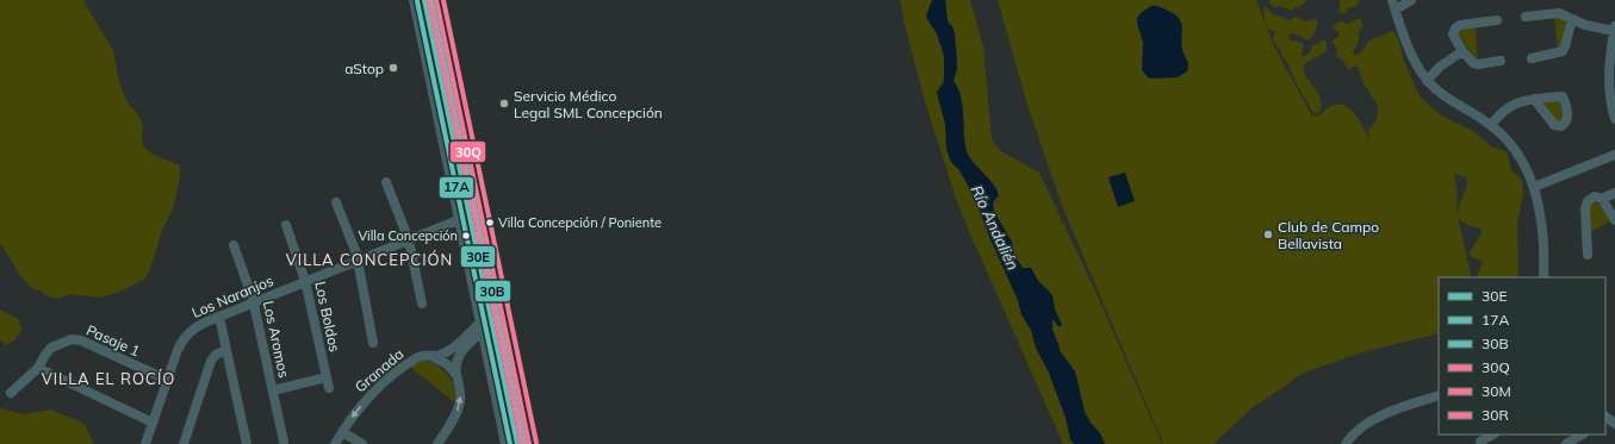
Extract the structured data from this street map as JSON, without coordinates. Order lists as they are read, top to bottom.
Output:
{
  "streets": {
    "street": [
      "Los Naranjos",
      "Los Boldos",
      "Los Aromos",
      "Pasaje 1",
      "Granada"
    ]
  },
  "crossings": [
    ["Los Naranjos", "Los Boldos"],
    ["Los Naranjos", "Los Aromos"],
    ["Los Naranjos", "Pasaje 1"]
  ],
  "one_way": ["Granada"],
  "districts": ["VILLA CONCEPCIÓN", "VILLA EL ROCÍO"],
  "water": ["Río Andalién"],
  "places": [
    "aStop",
    "Servicio Médico Legal SML Concepción",
    "Villa Concepción / Poniente",
    "Club de Campo Bellavista",
    "Villa Concepción"
  ],
  "lines": [
    "transit line 30E",
    "transit line 30B",
    "transit line 30Q",
    "transit line 30R",
    "transit line 17A",
    "transit line 30M"
  ],
  "legend": [
    "30E",
    "17A",
    "30B",
    "30Q",
    "30M",
    "30R"
  ]
}
